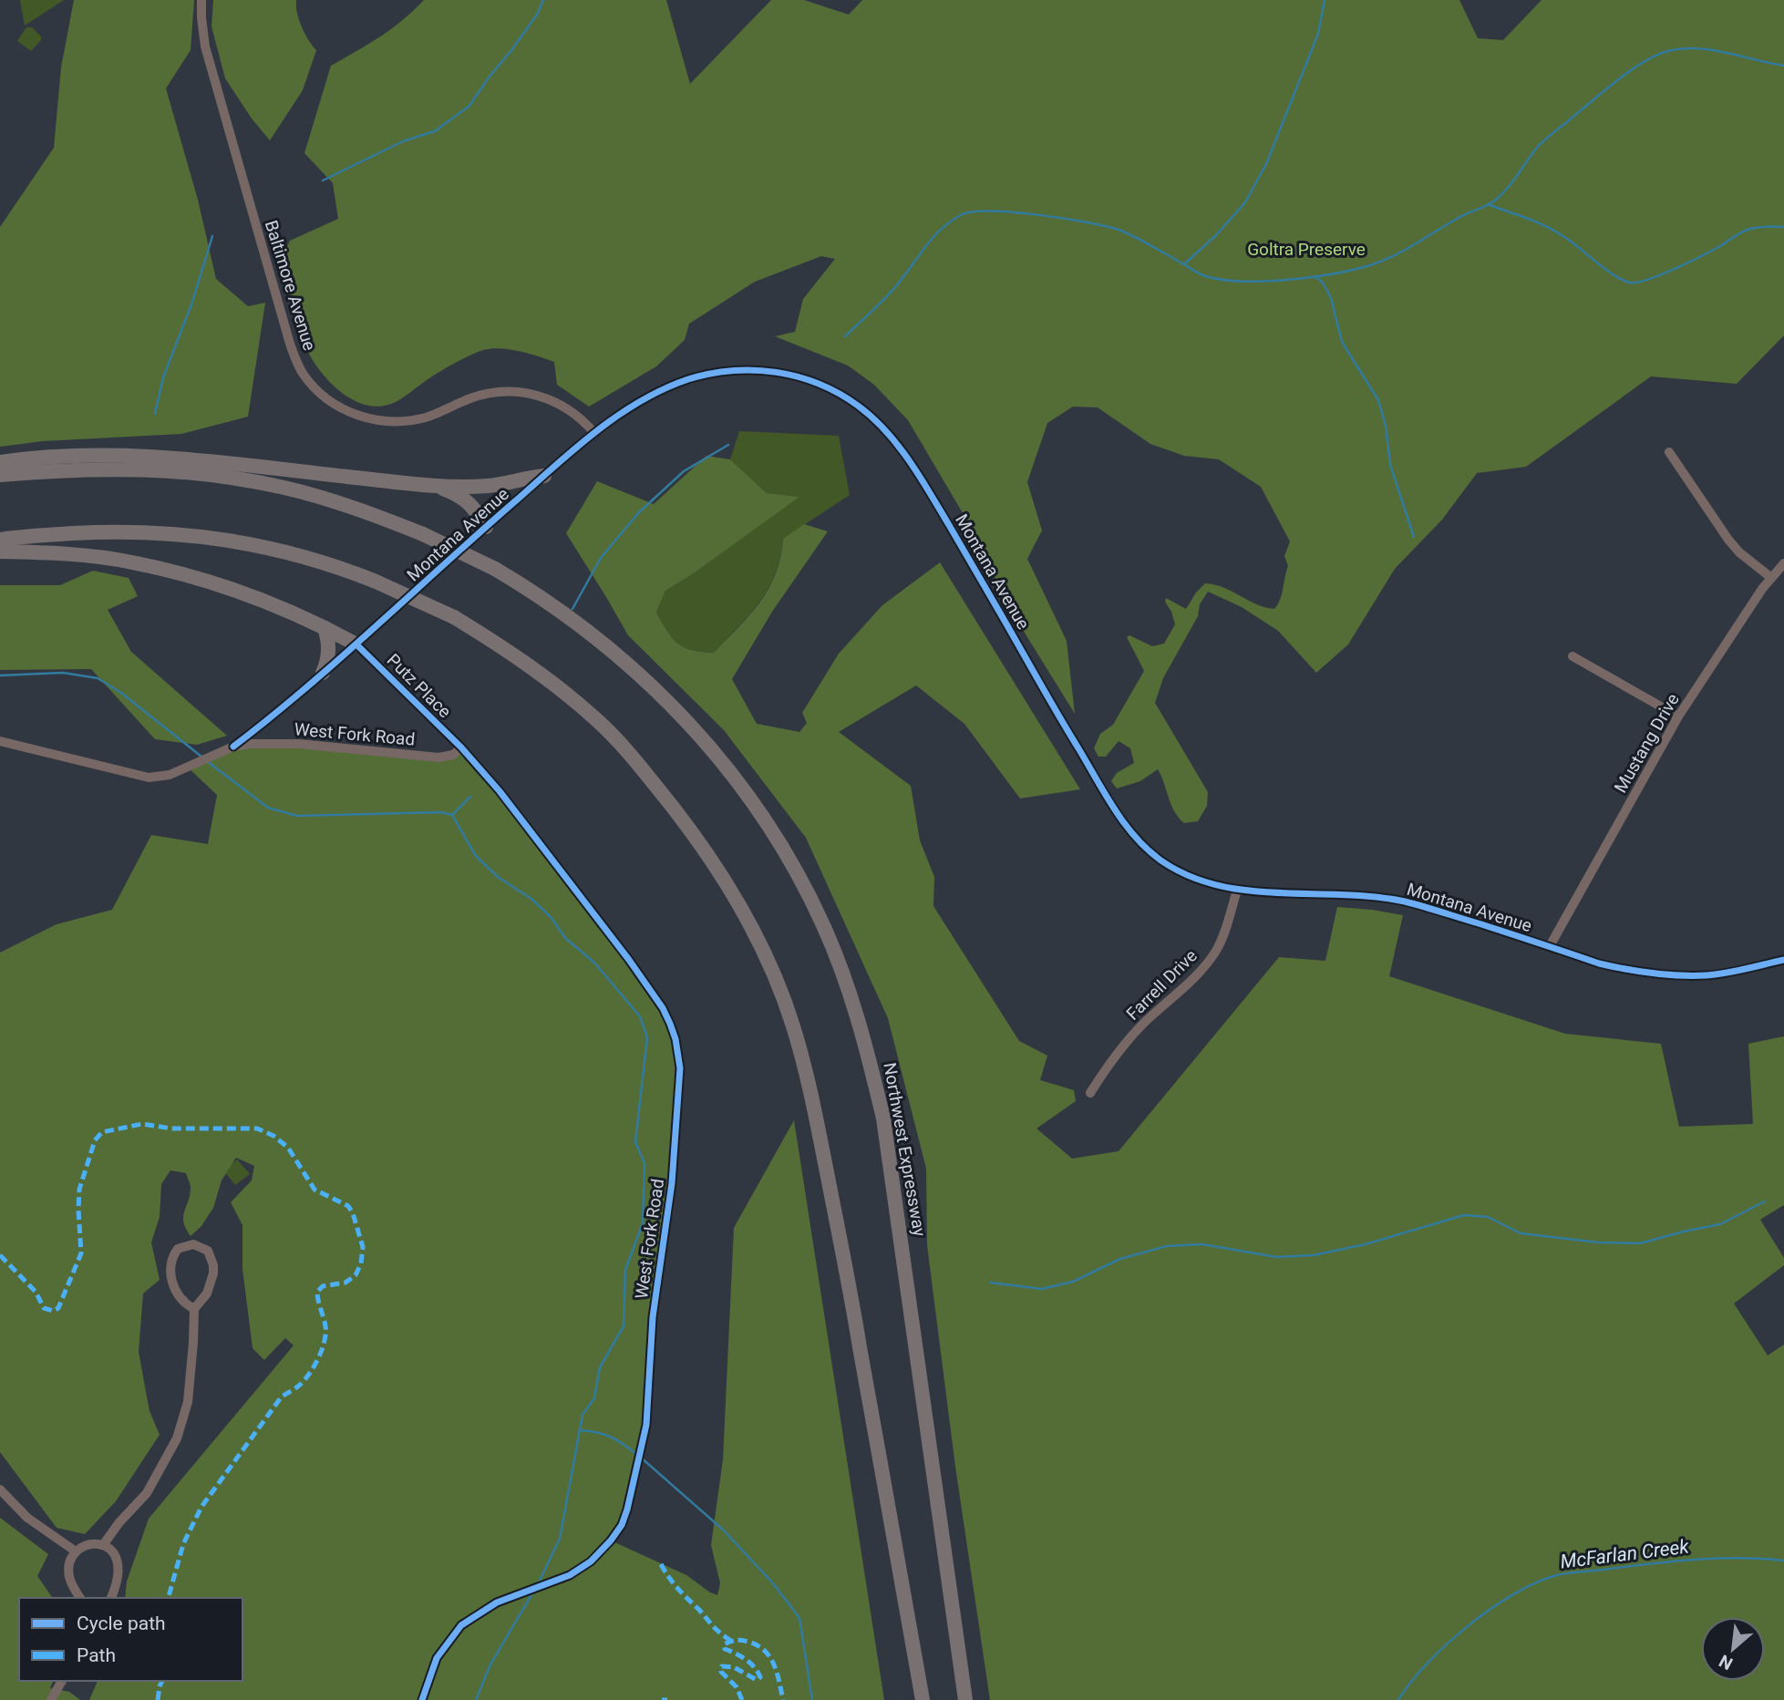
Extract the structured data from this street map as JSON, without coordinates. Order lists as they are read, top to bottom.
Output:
{
  "streets": {
    "highway": ["Northwest Expressway"],
    "street": [
      "Baltimore Avenue",
      "Montana Avenue",
      "Putz Place",
      "West Fork Road",
      "Mustang Drive",
      "Farrell Drive"
    ]
  },
  "crossings": [
    ["Baltimore Avenue", "Montana Avenue"],
    ["Montana Avenue", "Putz Place"],
    ["Montana Avenue", "West Fork Road"],
    ["Montana Avenue", "Mustang Drive"],
    ["Montana Avenue", "Farrell Drive"],
    ["Putz Place", "West Fork Road"]
  ],
  "water": ["McFarlan Creek"],
  "parks": ["Goltra Preserve"],
  "legend": ["Cycle path", "Path"],
  "north": "bottom left"
}
